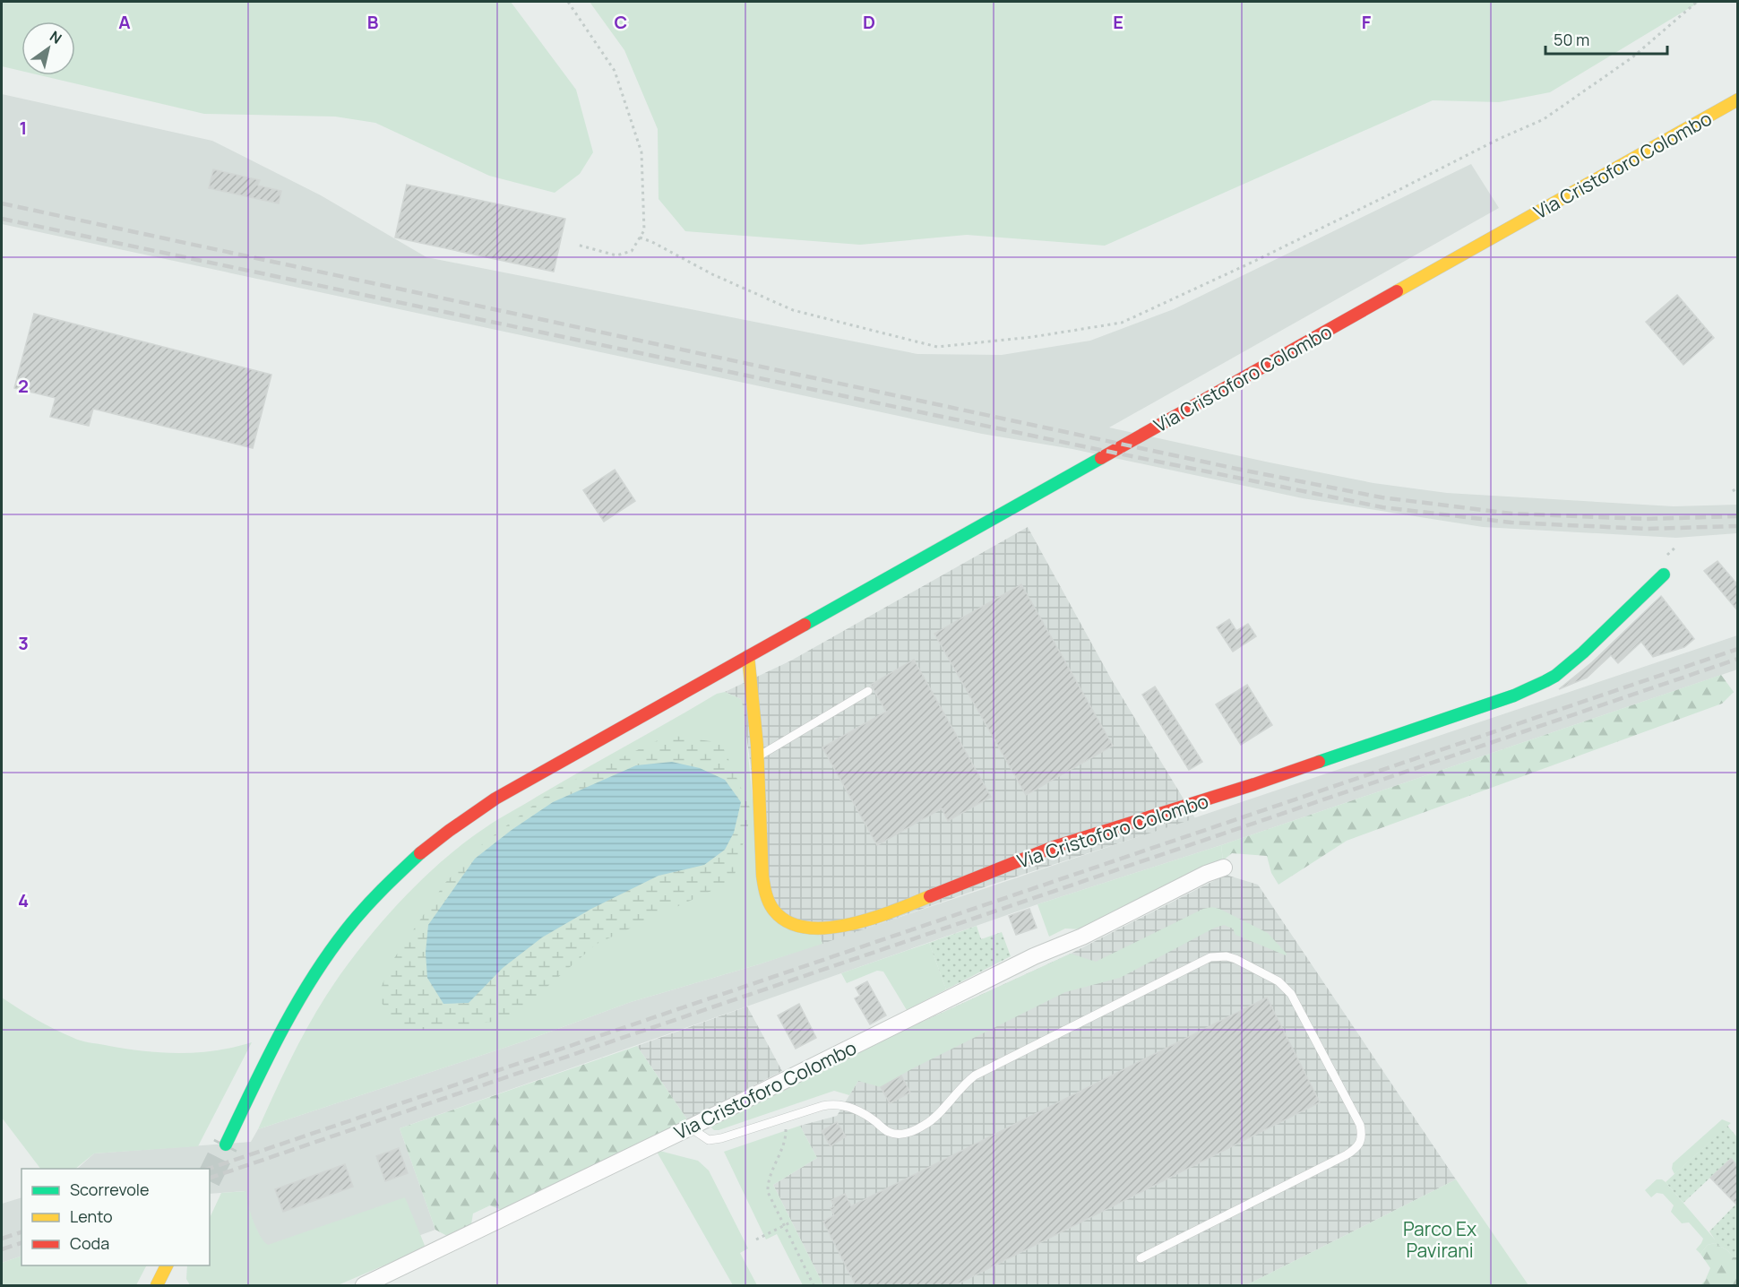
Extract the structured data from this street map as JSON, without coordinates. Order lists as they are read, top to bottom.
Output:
{
  "streets": {
    "main road": ["Via Cristoforo Colombo"]
  },
  "parks": ["Parco Ex Pavirani"],
  "legend": ["Scorrevole", "Lento", "Coda"],
  "scale_bar": "50 m",
  "north": "top right",
  "grid": {
    "columns": [
      "A",
      "B",
      "C",
      "D",
      "E",
      "F"
    ],
    "rows": [
      "1",
      "2",
      "3",
      "4"
    ]
  }
}
